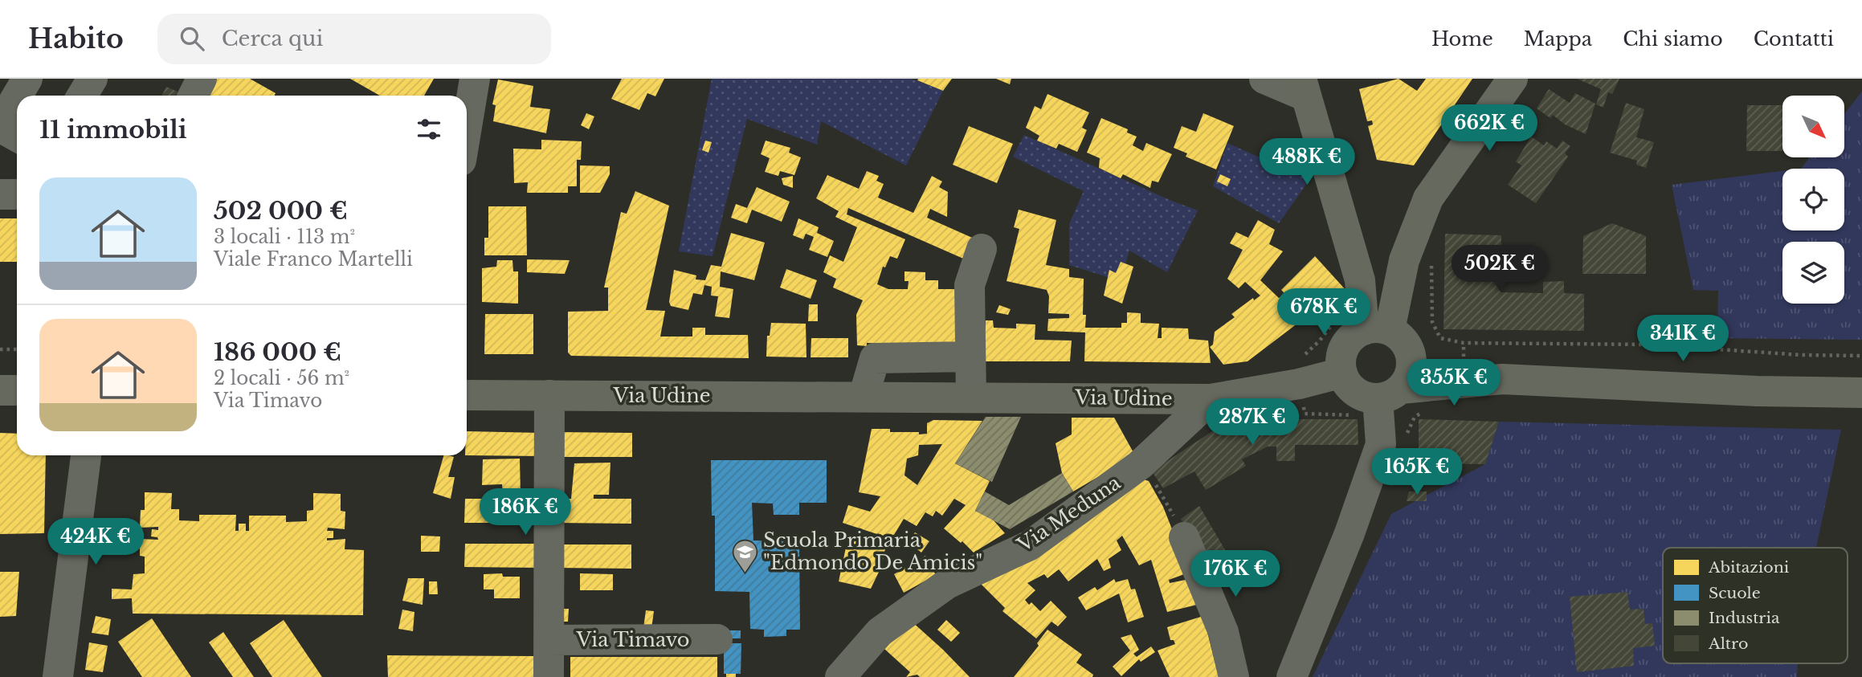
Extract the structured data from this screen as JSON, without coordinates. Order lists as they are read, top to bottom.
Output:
{
  "streets": {
    "main road": ["Via Udine"],
    "street": ["Via Meduna", "Via Timavo"]
  },
  "crossings": [
    ["Via Udine", "Via Meduna"],
    ["Via Udine", "Via Timavo"]
  ],
  "places": {
    "school or university": ["Scuola Primaria \"Edmondo De Amicis\""]
  },
  "legend": [
    "Abitazioni",
    "Scuole",
    "Industria",
    "Altro"
  ],
  "north": "bottom right",
  "page": {
    "header": "Habito",
    "search": "Cerca qui",
    "nav": [
      "Home",
      "Mappa",
      "Chi siamo",
      "Contatti"
    ],
    "heading": "11 immobili",
    "price": [
      "662K €",
      "488K €",
      "502K €",
      "678K €",
      "341K €",
      "355K €",
      "287K €",
      "165K €",
      "186K €",
      "424K €",
      "176K €"
    ],
    "list": [
      {
        "name": "502 000 €",
        "note": "3 locali · 113 m² · Viale Franco Martelli"
      },
      {
        "name": "186 000 €",
        "note": "2 locali · 56 m² · Via Timavo"
      }
    ]
  }
}
